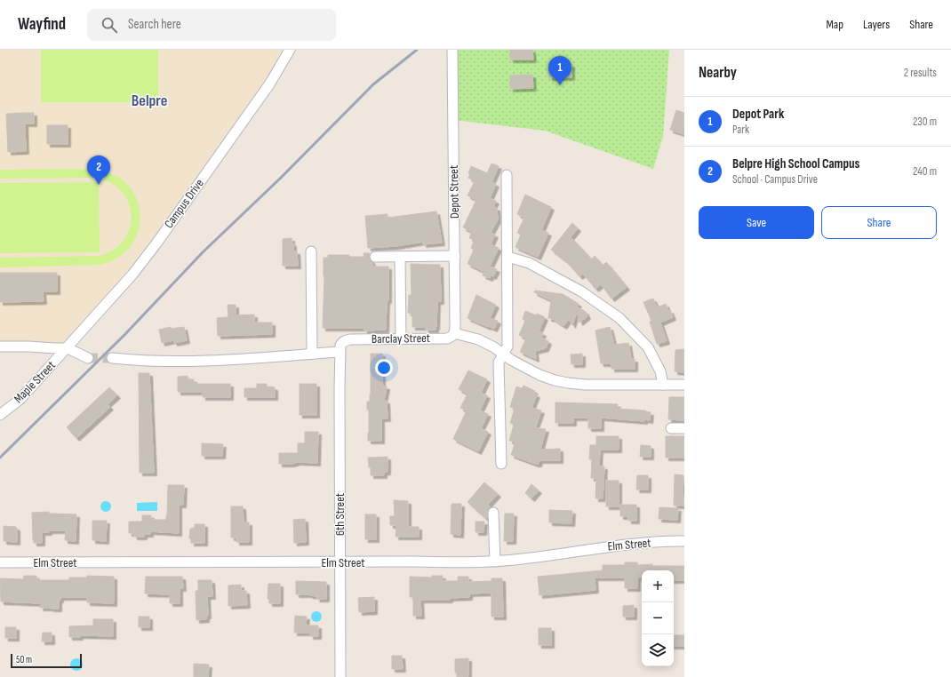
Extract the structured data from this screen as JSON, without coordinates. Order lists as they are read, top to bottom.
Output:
{
  "streets": {
    "street": [
      "Depot Street",
      "Campus Drive",
      "Barclay Street",
      "Maple Street",
      "6th Street",
      "Elm Street"
    ]
  },
  "crossings": [
    ["Depot Street", "Barclay Street"],
    ["Campus Drive", "Maple Street"],
    ["Barclay Street", "6th Street"],
    ["6th Street", "Elm Street"]
  ],
  "districts": ["Belpre"],
  "scale_bar": "50 m",
  "page": {
    "header": "Wayfind",
    "search": "Search here",
    "nav": ["Map", "Layers", "Share"],
    "heading": ["Nearby", "2 results"],
    "pins": ["1", "2"],
    "list": [
      {
        "mark": "1",
        "name": "Depot Park",
        "note": "Park",
        "value": "230 m"
      },
      {
        "mark": "2",
        "name": "Belpre High School Campus",
        "note": "School · Campus Drive",
        "value": "240 m"
      }
    ],
    "buttons": ["Save", "Share"],
    "map_buttons": ["+", "−"],
    "scale": "50 m"
  }
}
